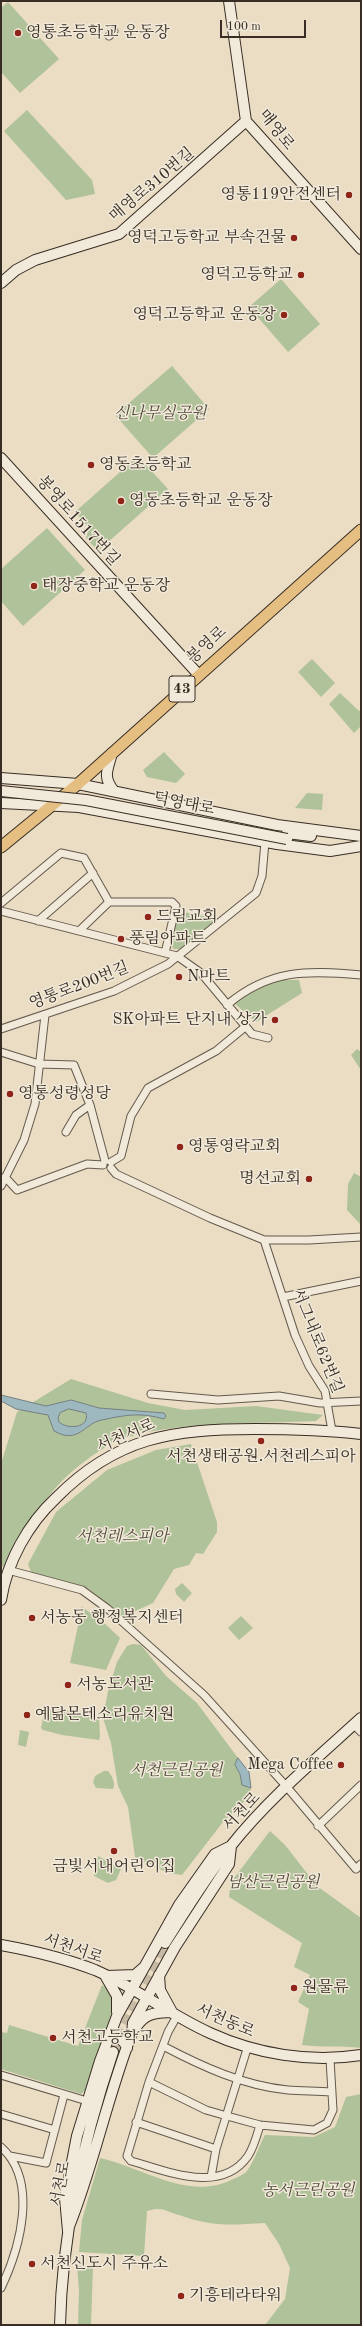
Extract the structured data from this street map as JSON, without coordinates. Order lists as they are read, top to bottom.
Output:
{
  "streets": {
    "main road": ["봉영로", "43"],
    "street": [
      "매영로",
      "매영로310번길",
      "봉영로1517번길",
      "덕영대로",
      "영통로200번길",
      "서그내로62번길",
      "서천서로",
      "서천로",
      "서천동로"
    ]
  },
  "crossings": [
    ["매영로", "매영로310번길"],
    ["봉영로1517번길", "봉영로"],
    ["서그내로62번길", "서천서로"],
    ["서천서로", "서천로"],
    ["서천서로", "서천동로"],
    ["서천로", "서천동로"]
  ],
  "parks": [
    "신나무실공원",
    "서천레스피아",
    "서천근린공원",
    "남산근린공원",
    "농서근린공원"
  ],
  "places": [
    "영통초등학교 운동장",
    "영통119안전센터",
    "영덕고등학교 부속건물",
    "영덕고등학교",
    "영덕고등학교 운동장",
    "영동초등학교",
    "영동초등학교 운동장",
    "태장중학교 운동장",
    "드림교회",
    "풍림아파트",
    "N마트",
    "SK아파트 단지내 상가",
    "영통성령성당",
    "영통영락교회",
    "명선교회",
    "서천생태공원.서천레스피아",
    "서농동 행정복지센터",
    "서농도서관",
    "예닮몬테소리유치원",
    "Mega Coffee",
    "금빛서내어린이집",
    "원물류",
    "서천고등학교",
    "서천신도시 주유소",
    "기흥테라타워"
  ],
  "scale_bar": "100 m"
}
